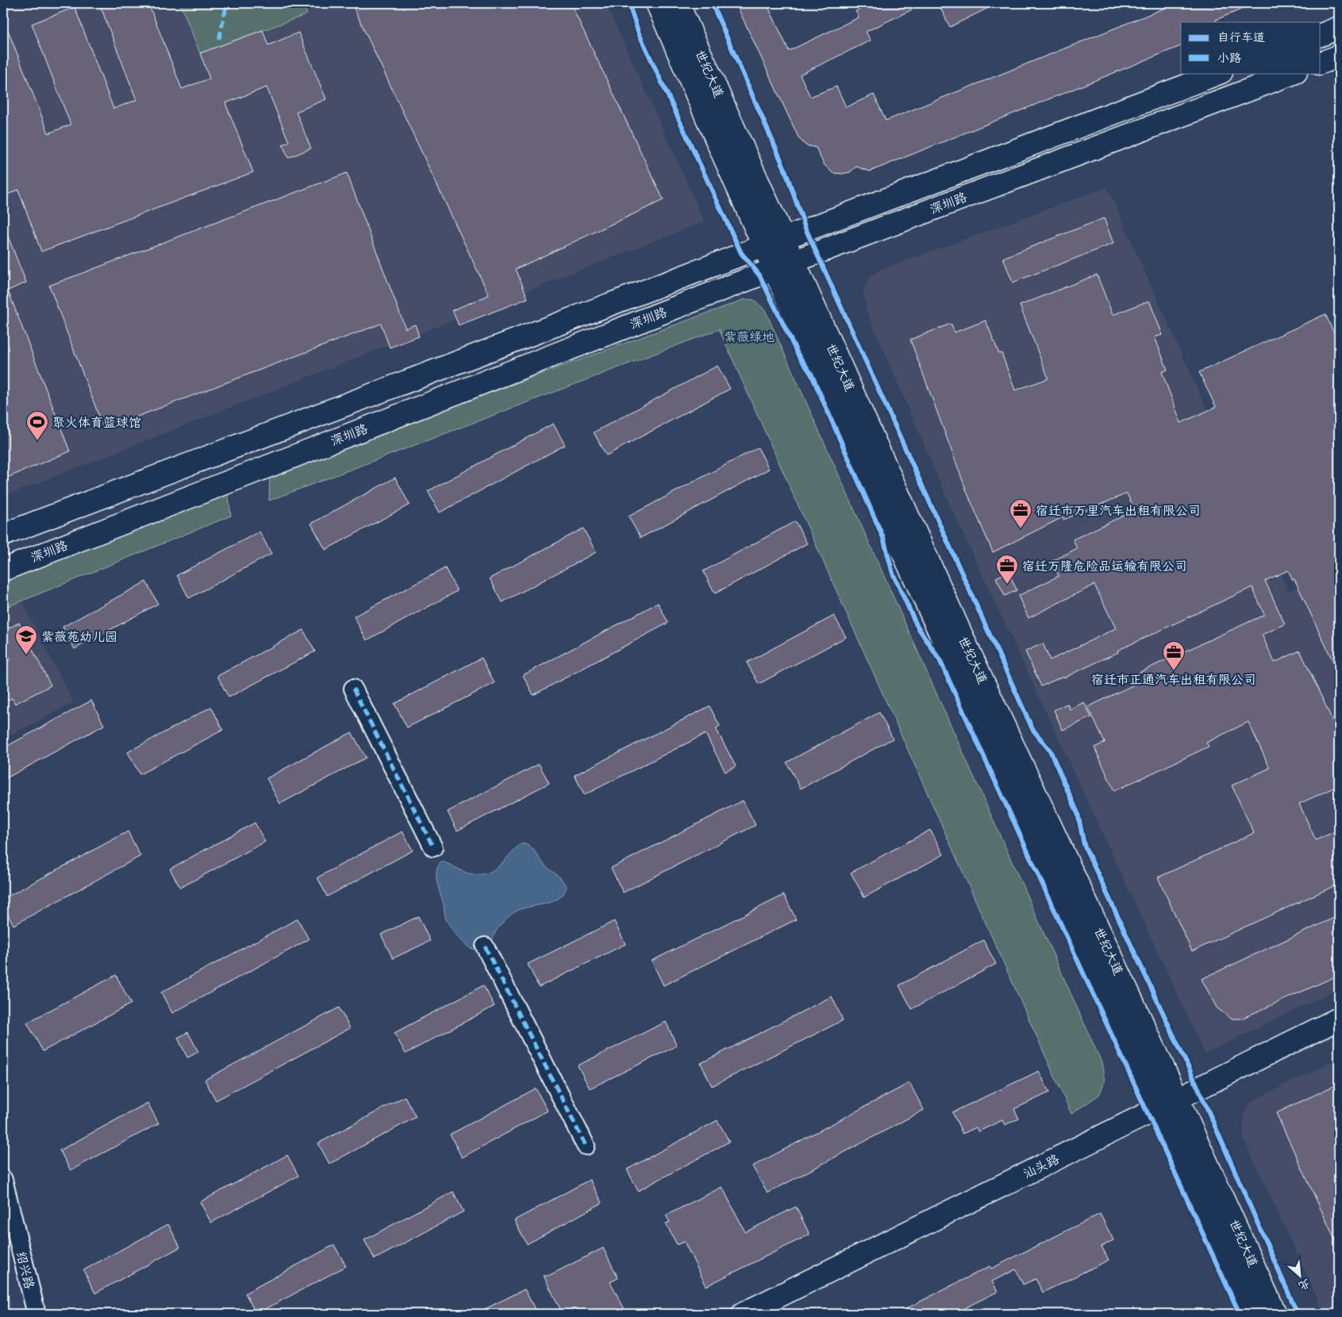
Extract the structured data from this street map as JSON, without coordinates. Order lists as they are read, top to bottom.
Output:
{
  "streets": {
    "street": [
      "世纪大道",
      "深圳路",
      "汕头路",
      "绍兴路"
    ]
  },
  "crossings": [
    ["世纪大道", "深圳路"],
    ["世纪大道", "汕头路"]
  ],
  "parks": ["紫薇绿地"],
  "places": {
    "sports": ["聚火体育篮球馆"],
    "office": ["宿迁市万里汽车出租有限公司", "宿迁万隆危险品运输有限公司", "宿迁市正通汽车出租有限公司"],
    "school or university": ["紫薇苑幼儿园"]
  },
  "legend": ["自行车道", "小路"],
  "north": "bottom right"
}
